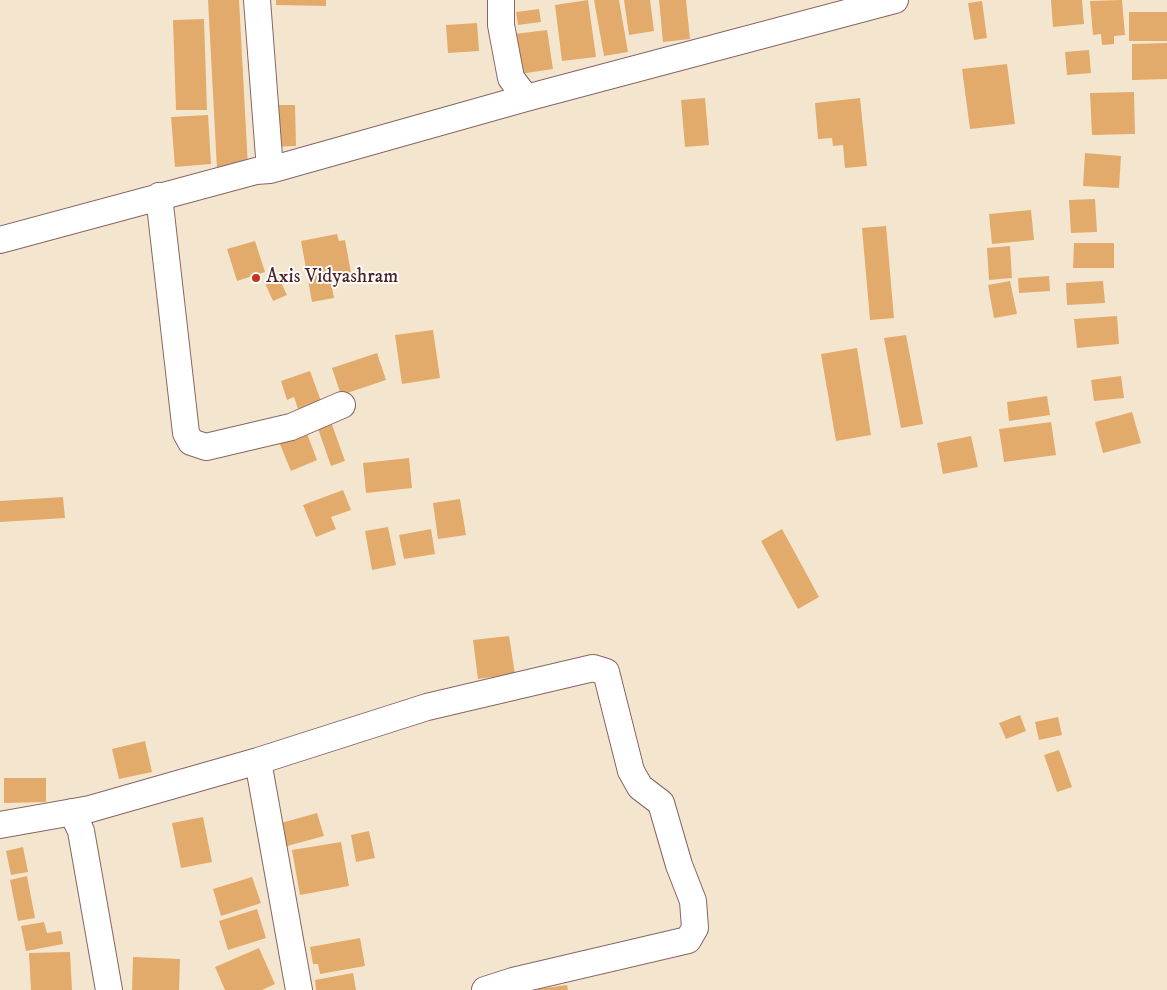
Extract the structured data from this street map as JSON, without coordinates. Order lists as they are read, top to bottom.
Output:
{
  "places": ["Axis Vidyashram"]
}
